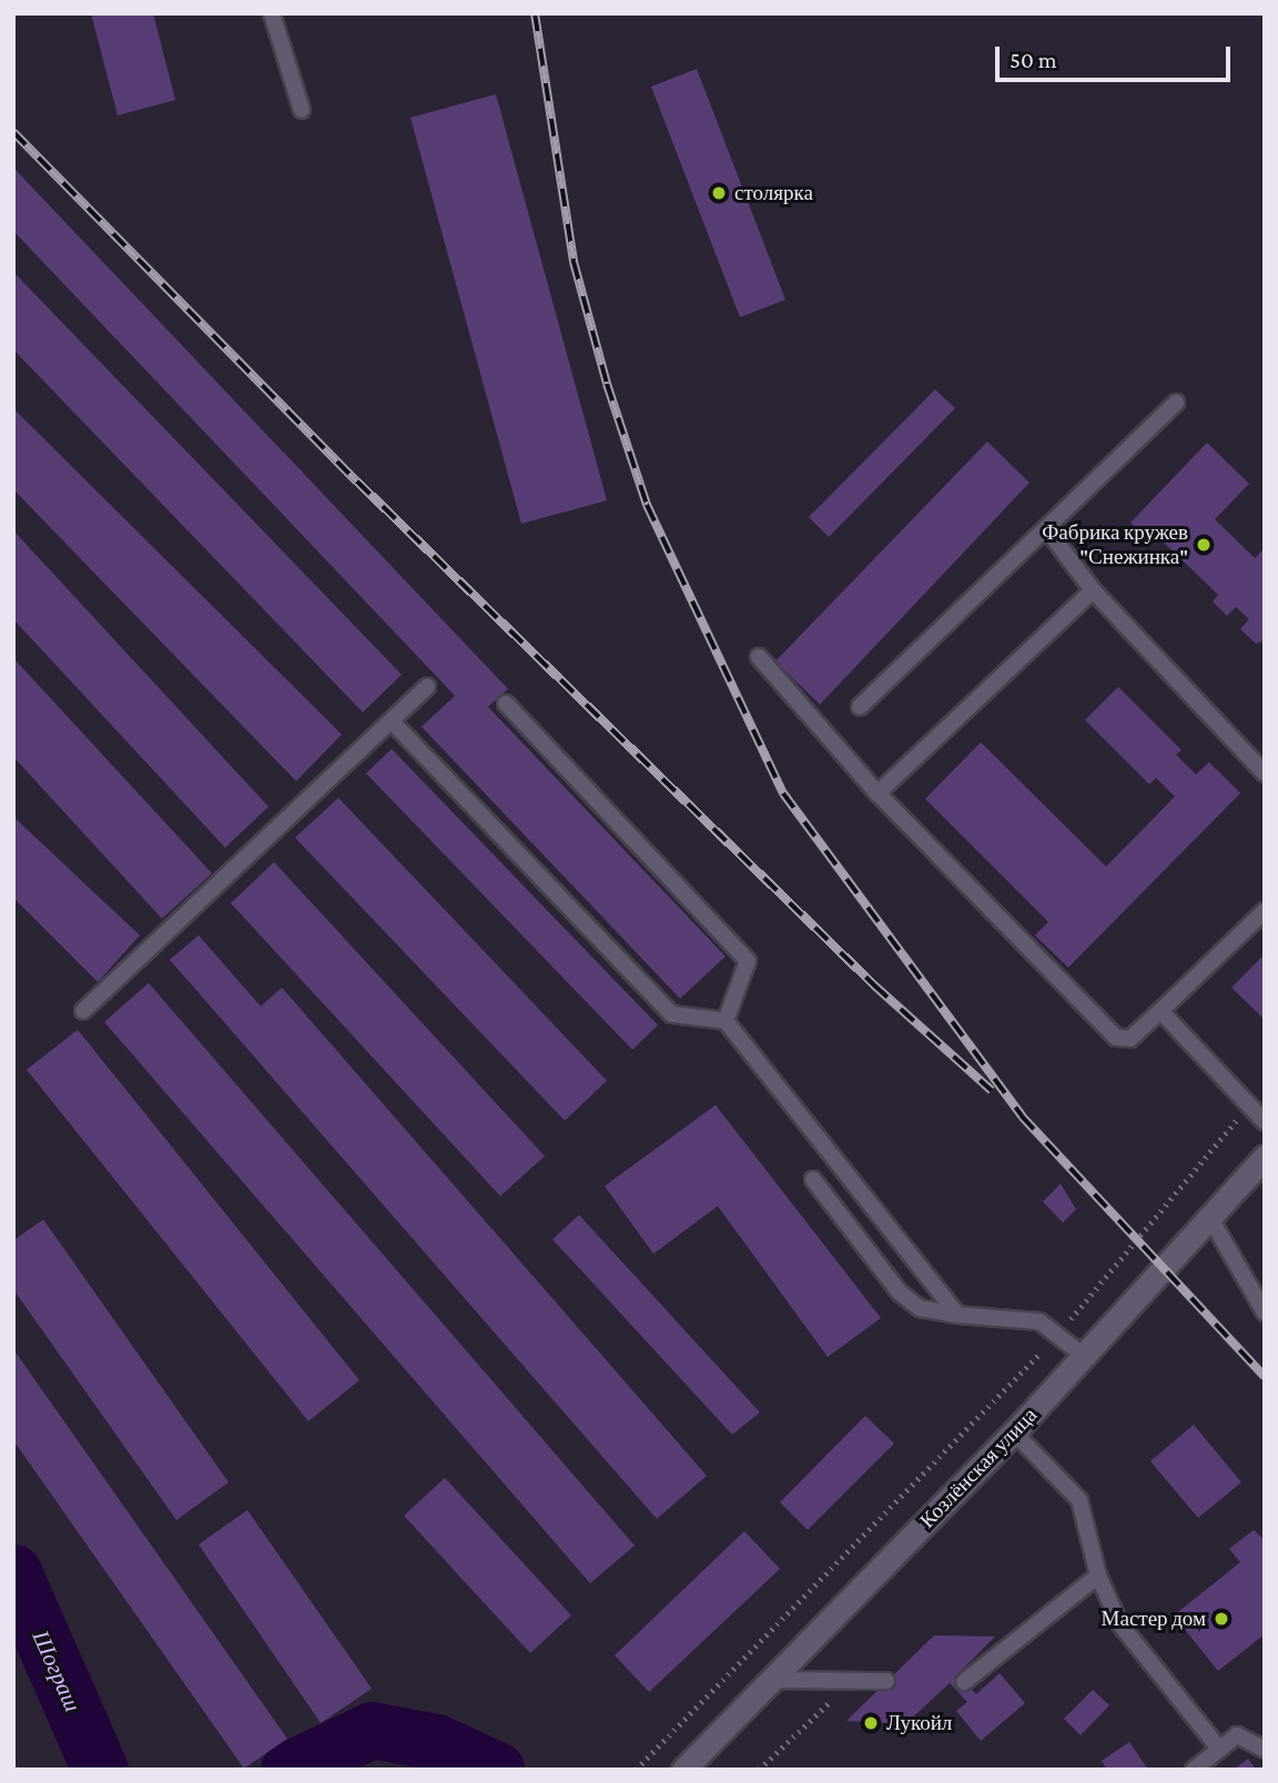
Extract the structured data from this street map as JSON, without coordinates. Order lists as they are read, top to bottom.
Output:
{
  "streets": {
    "street": ["Козлёнская улица"]
  },
  "water": ["Шограш"],
  "places": [
    "столярка",
    "Фабрика кружев \"Снежинка\"",
    "Мастер дом",
    "Лукойл"
  ],
  "scale_bar": "50 m"
}
